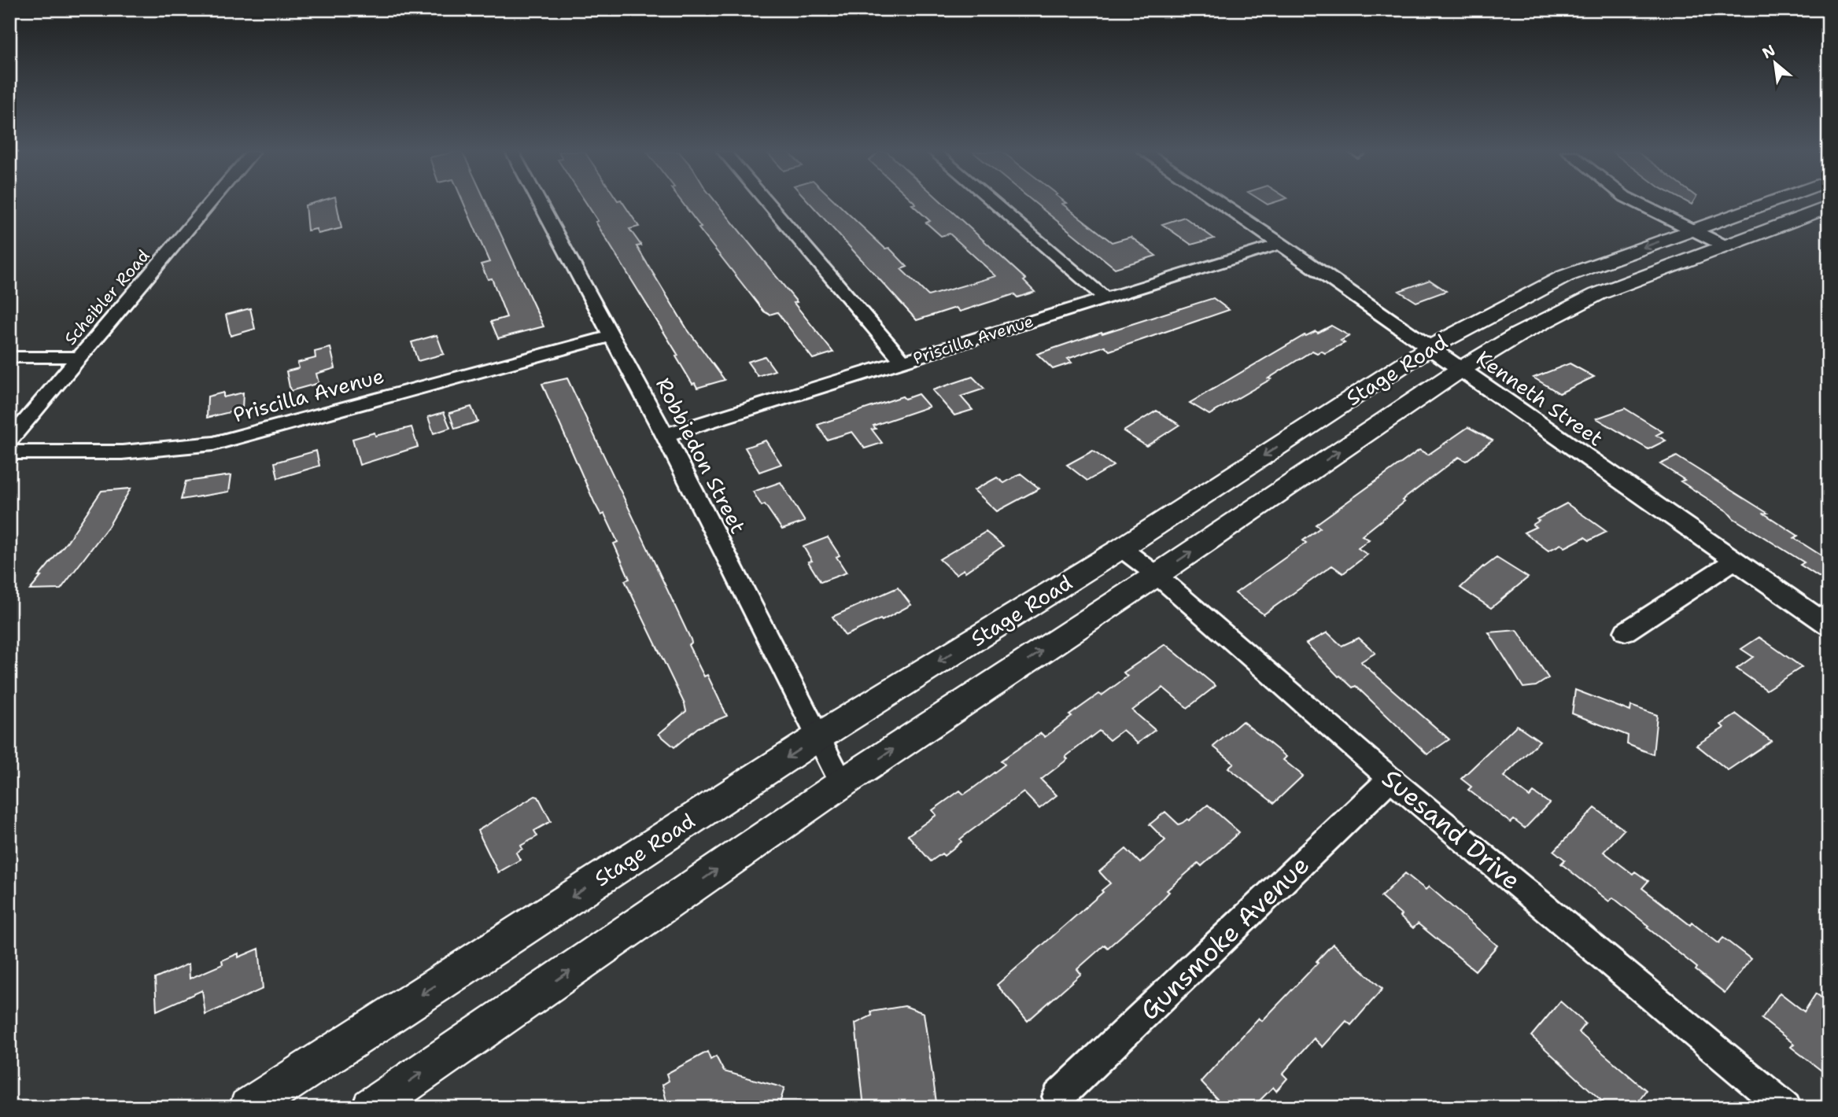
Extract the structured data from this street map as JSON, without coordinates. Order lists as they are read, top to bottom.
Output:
{
  "streets": {
    "main road": ["Stage Road"],
    "street": [
      "Scheibler Road",
      "Priscilla Avenue",
      "Kenneth Street",
      "Robbiedon Street",
      "Suesand Drive",
      "Gunsmoke Avenue"
    ]
  },
  "crossings": [
    ["Priscilla Avenue", "Kenneth Street"],
    ["Priscilla Avenue", "Robbiedon Street"],
    ["Stage Road", "Kenneth Street"],
    ["Stage Road", "Robbiedon Street"],
    ["Stage Road", "Suesand Drive"],
    ["Suesand Drive", "Gunsmoke Avenue"]
  ],
  "north": "top left"
}
